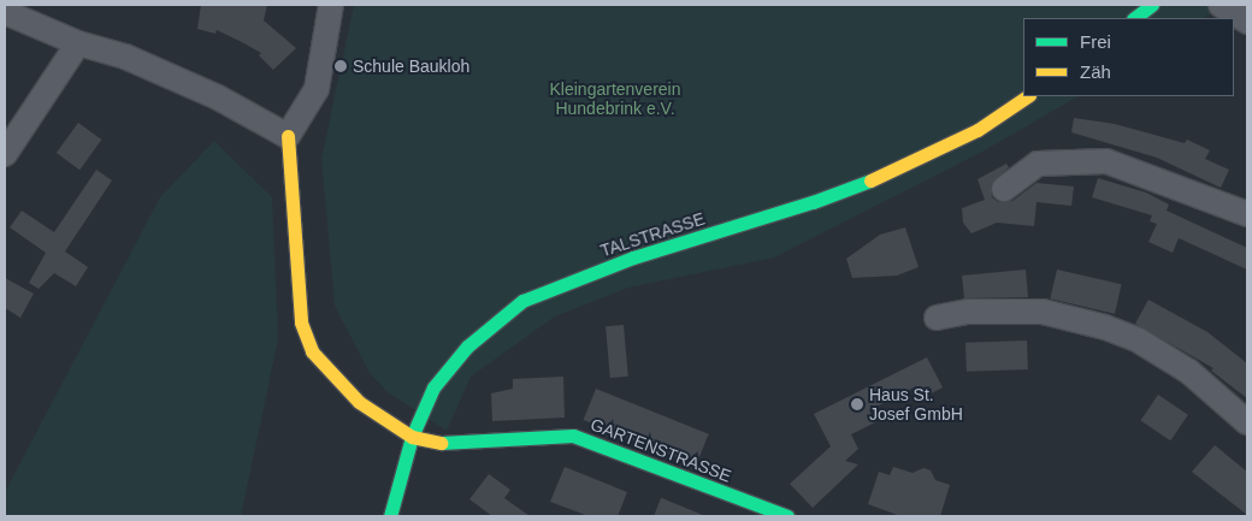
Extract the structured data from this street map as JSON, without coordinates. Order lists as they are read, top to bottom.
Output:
{
  "streets": {
    "main road": ["TALSTRASSE", "GARTENSTRASSE"]
  },
  "crossings": [
    ["TALSTRASSE", "GARTENSTRASSE"]
  ],
  "parks": ["Kleingartenverein Hundebrink e.V."],
  "places": ["Schule Baukloh", "Haus St. Josef GmbH"],
  "legend": ["Frei", "Zäh"]
}
